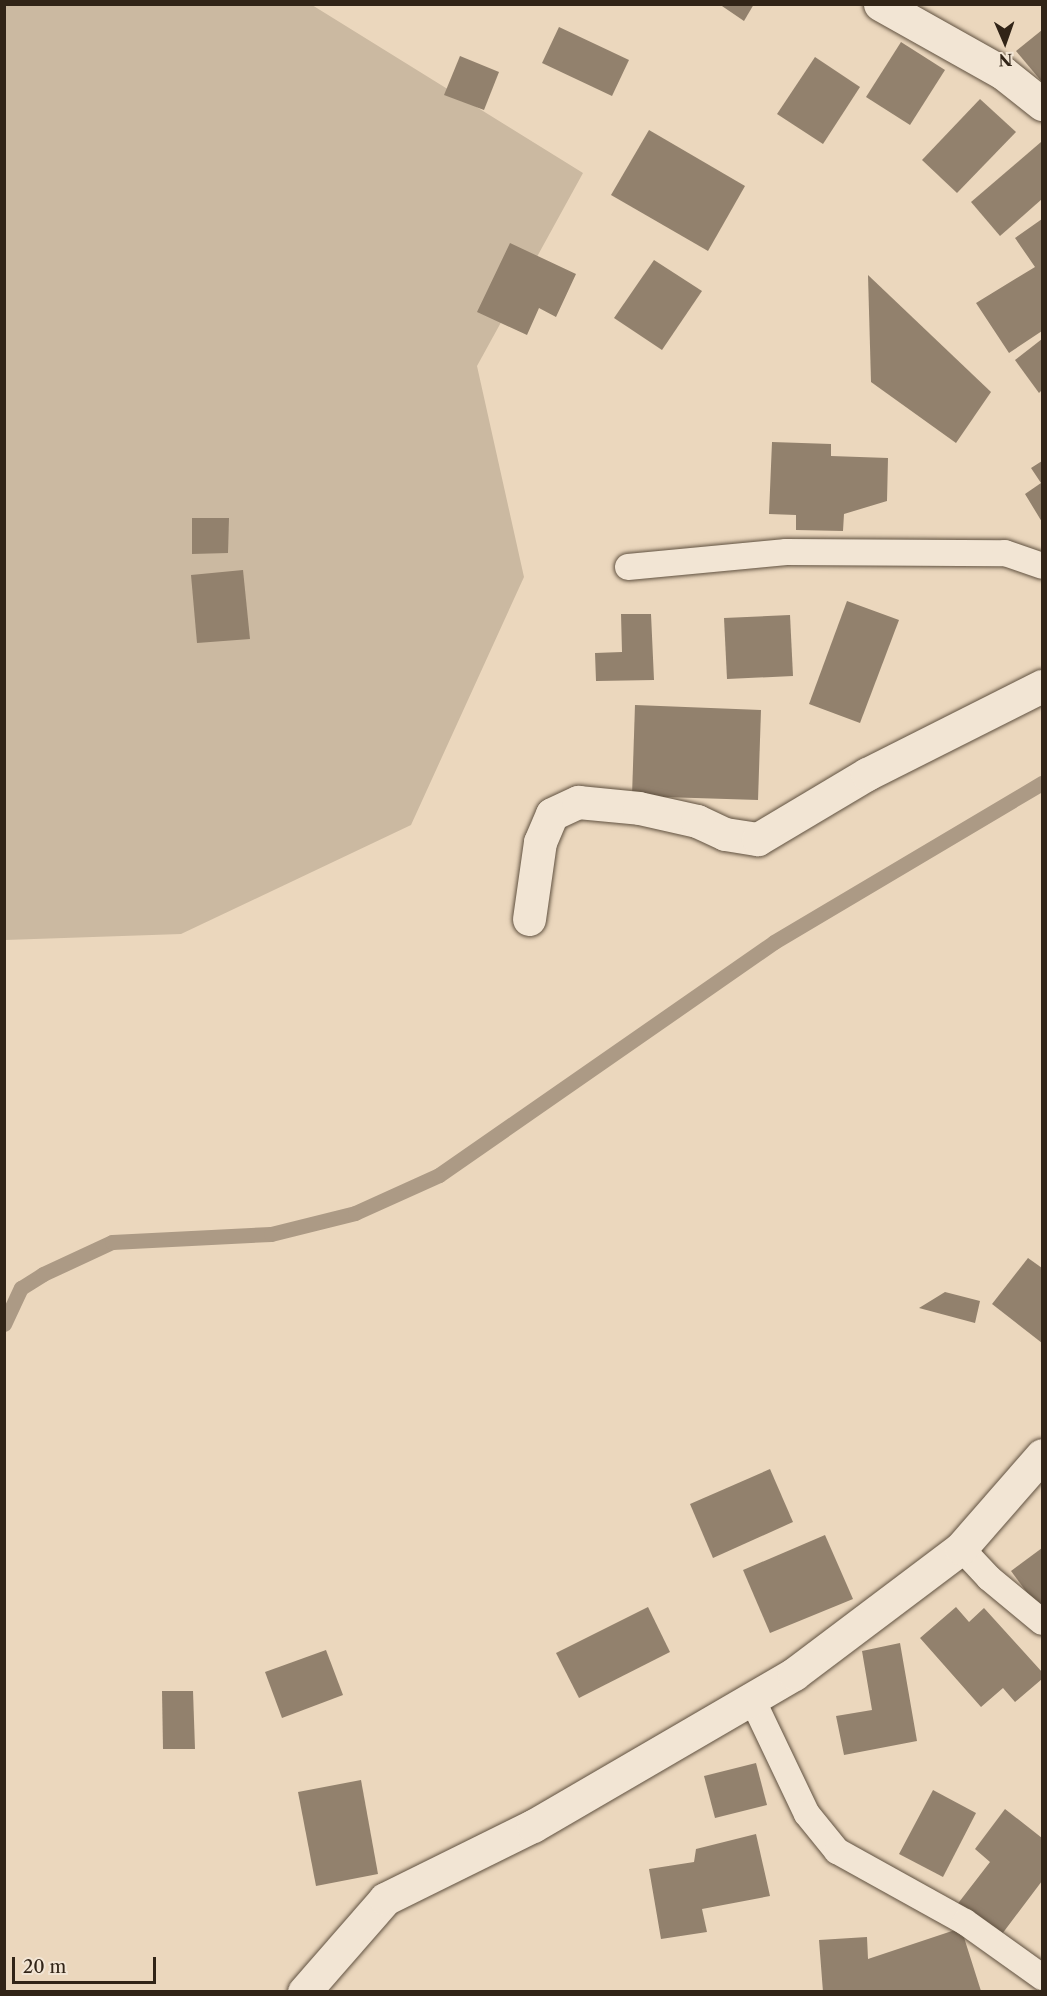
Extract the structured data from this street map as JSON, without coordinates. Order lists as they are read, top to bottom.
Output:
{
  "scale_bar": "20 m",
  "north": "bottom"
}
